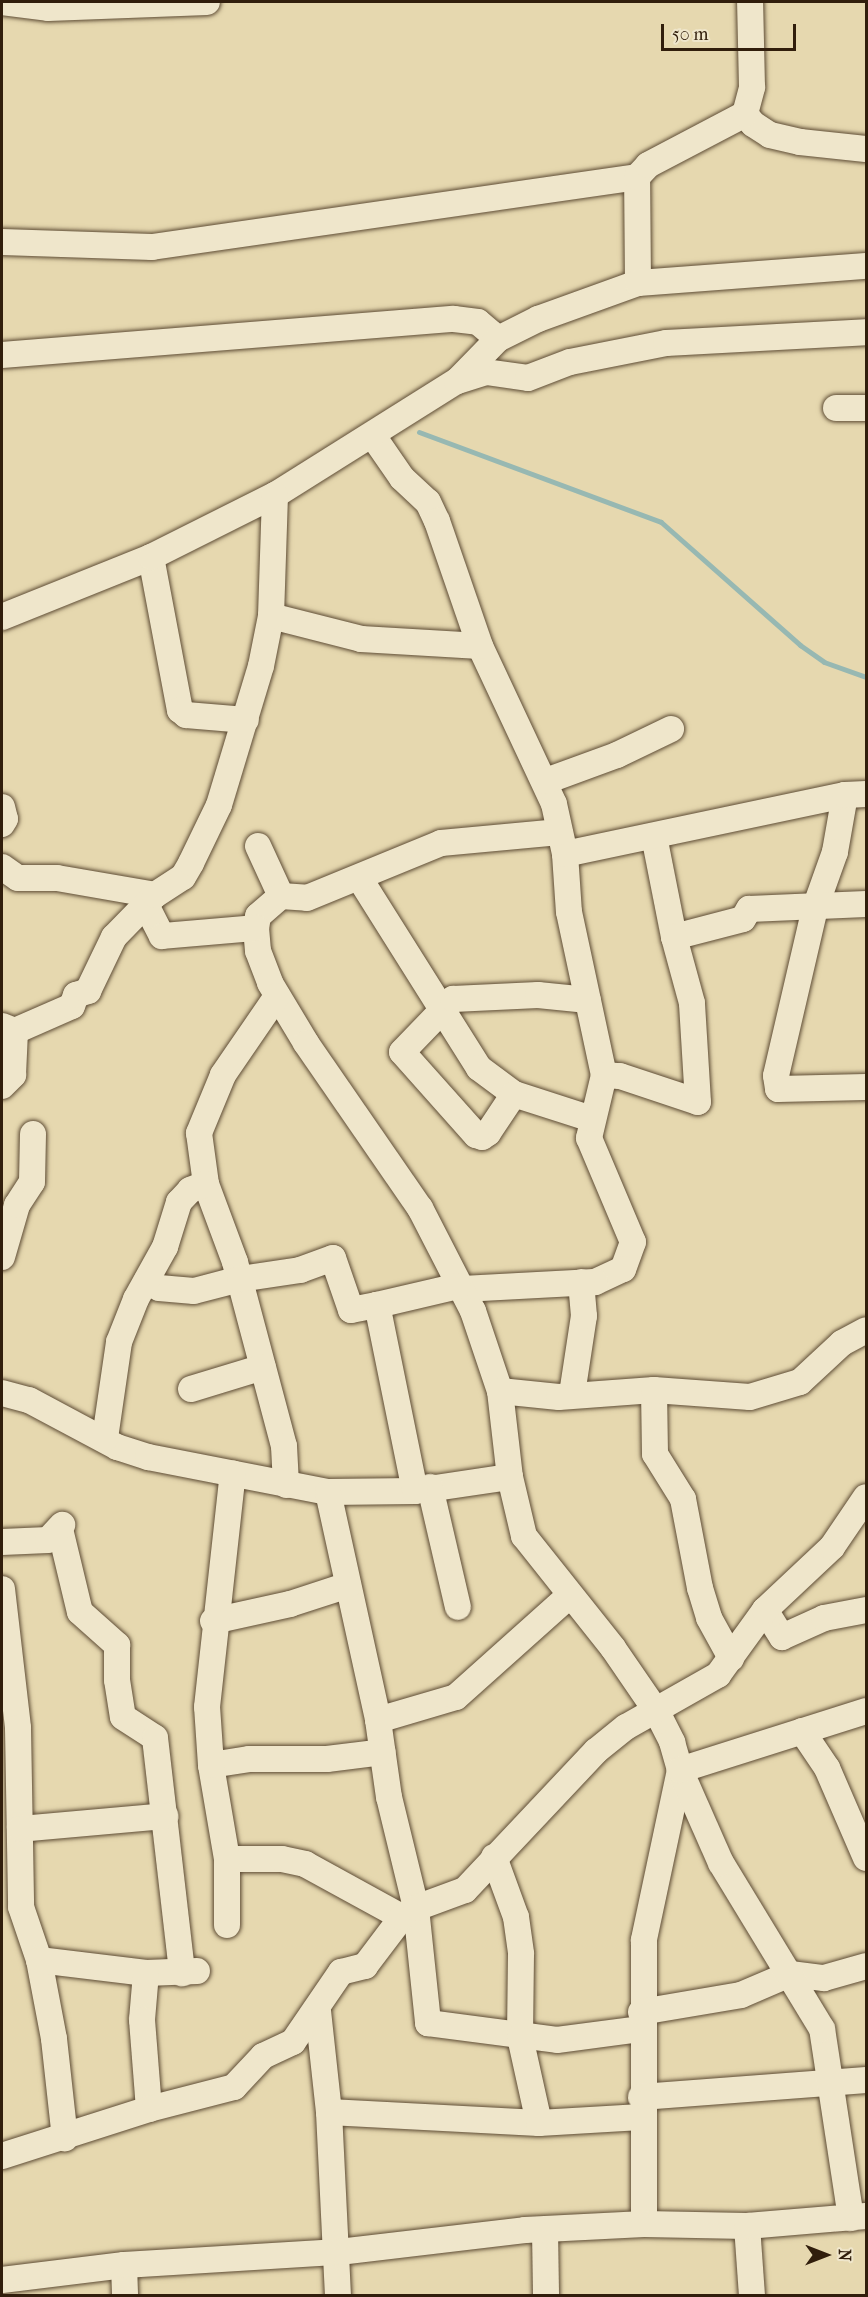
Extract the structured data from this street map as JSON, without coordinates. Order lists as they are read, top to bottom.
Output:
{
  "scale_bar": "50 m",
  "north": "right"
}
